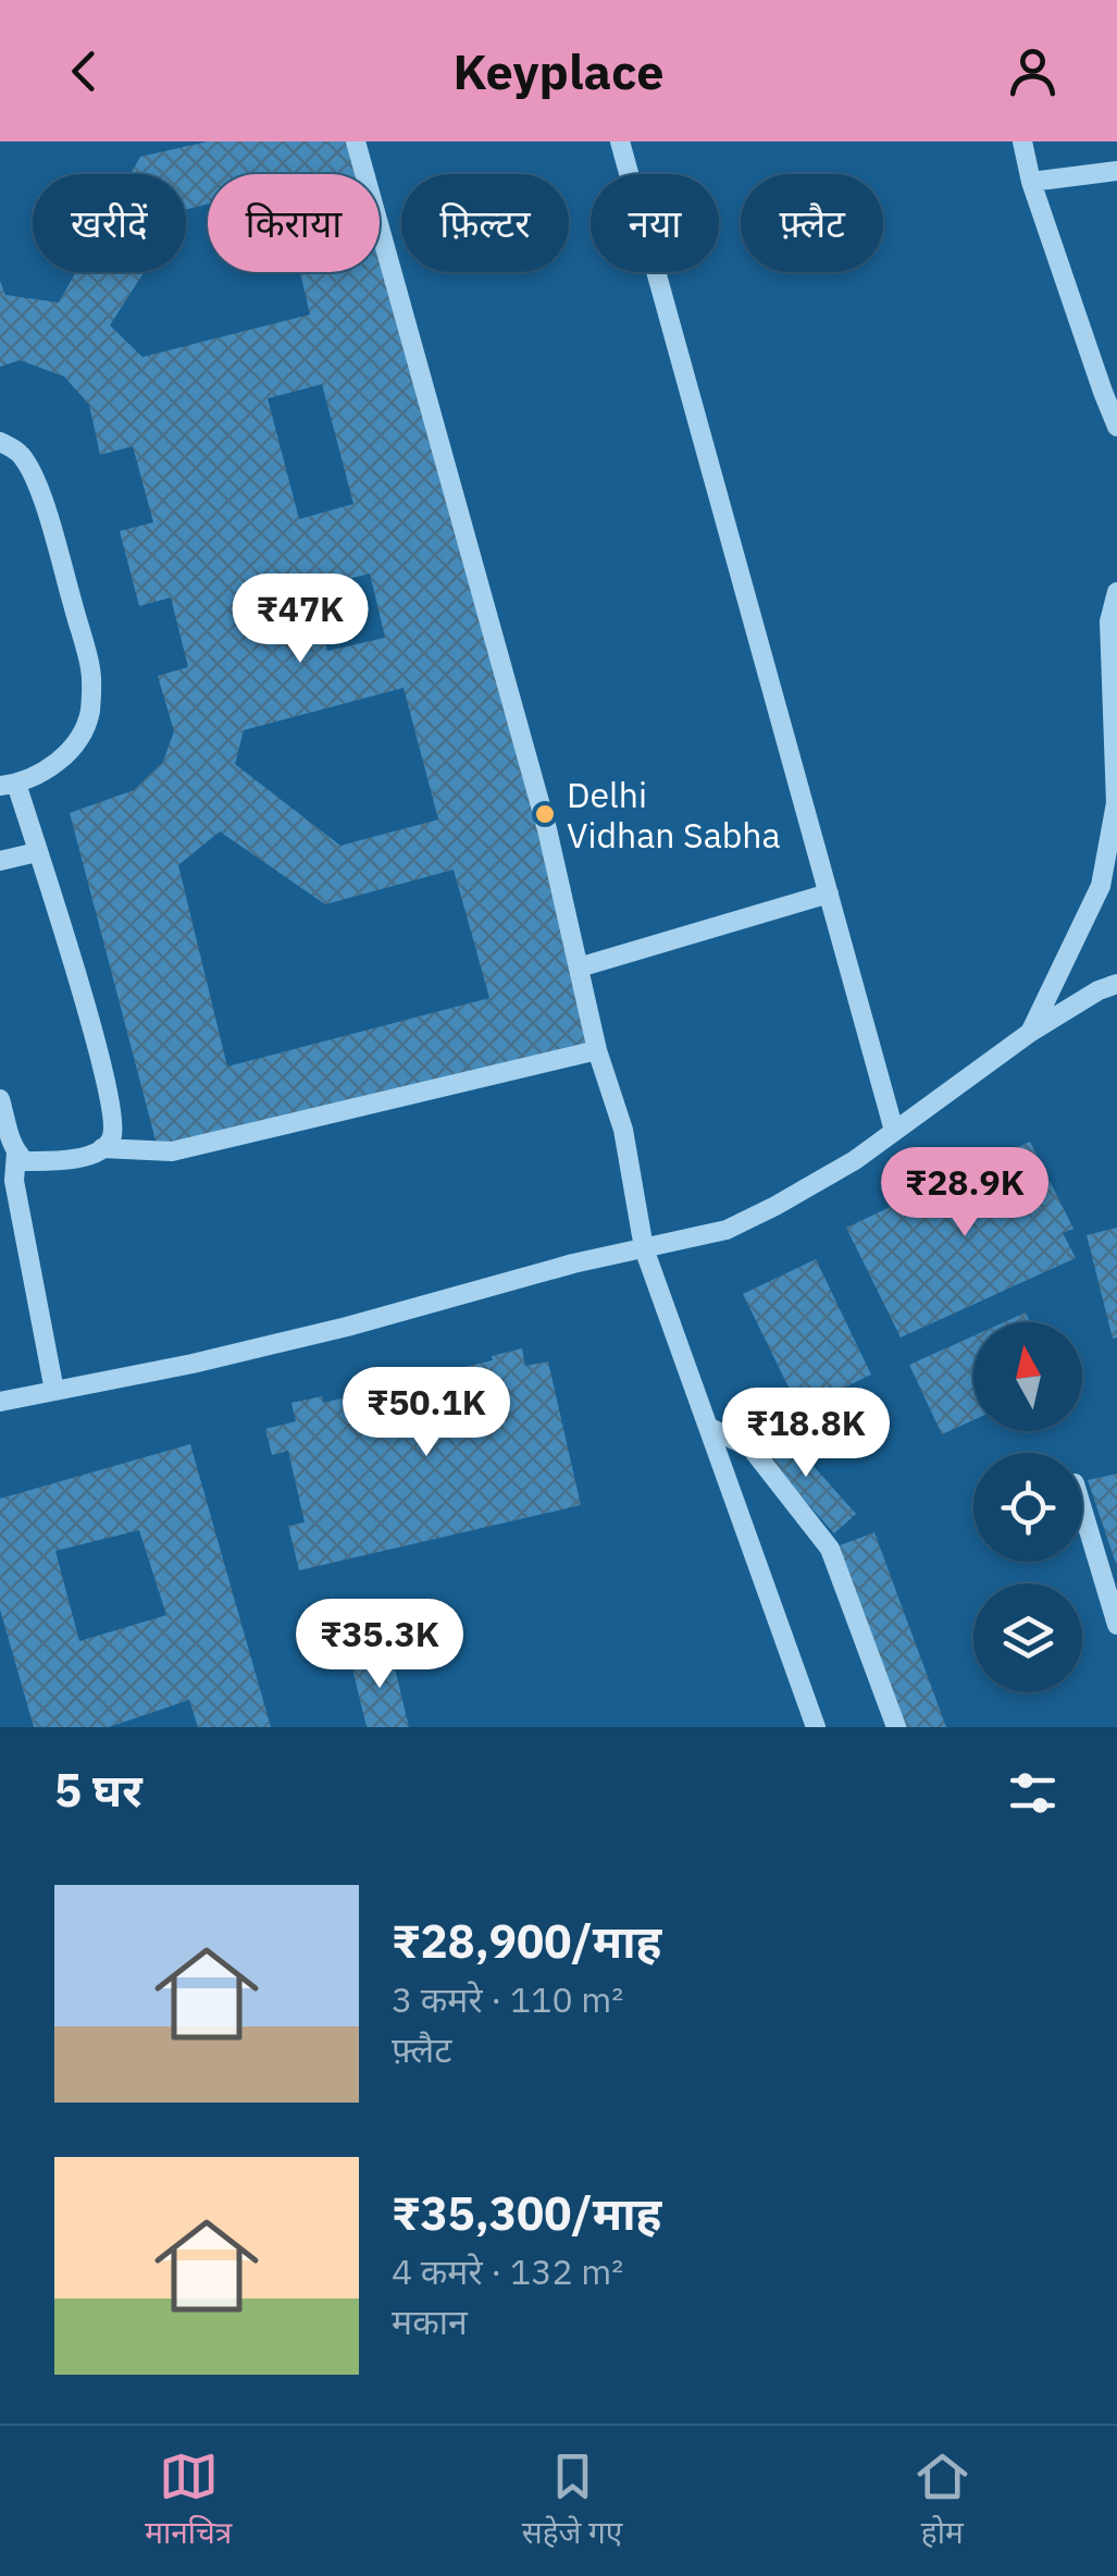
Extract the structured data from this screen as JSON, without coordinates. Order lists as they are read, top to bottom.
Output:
{
  "places": ["Delhi Vidhan Sabha"],
  "north": "top",
  "page": {
    "header": "Keyplace",
    "chip": [
      "खरीदें",
      "किराया",
      "फ़िल्टर",
      "नया",
      "फ़्लैट"
    ],
    "price": [
      "₹47K",
      "₹28.9K",
      "₹50.1K",
      "₹18.8K",
      "₹35.3K"
    ],
    "heading": "5 घर",
    "list": [
      {
        "name": "₹28,900/माह",
        "note": "3 कमरे · 110 m² · फ़्लैट"
      },
      {
        "name": "₹35,300/माह",
        "note": "4 कमरे · 132 m² · मकान"
      }
    ],
    "tabs": ["मानचित्र", "सहेजे गए", "होम"]
  }
}
